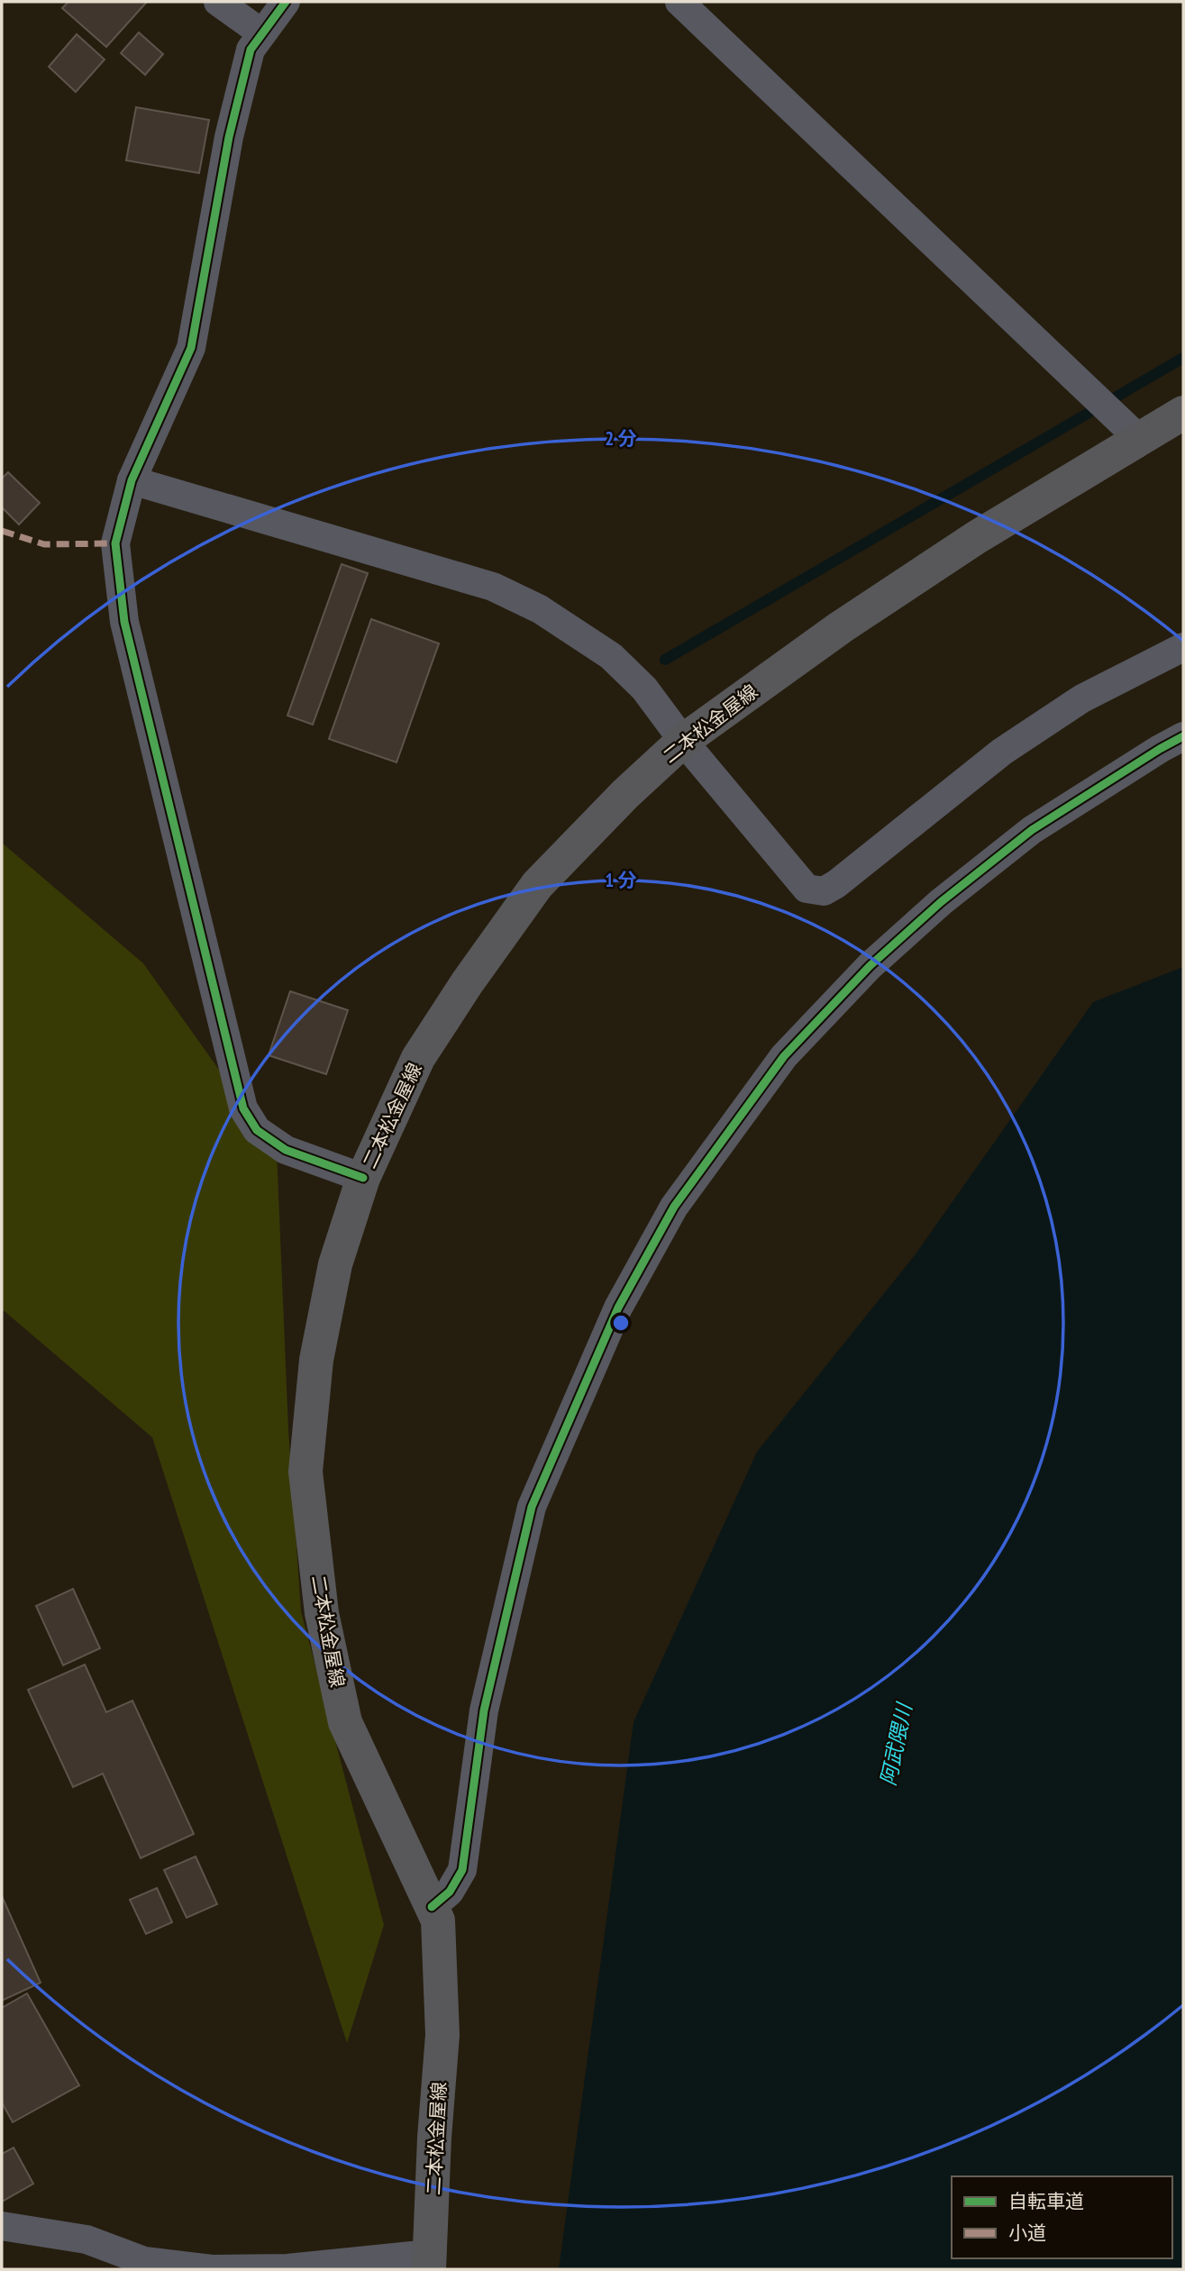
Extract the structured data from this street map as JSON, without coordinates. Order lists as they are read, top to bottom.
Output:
{
  "streets": {
    "main road": ["二本松金屋線"]
  },
  "water": ["阿武隈川"],
  "legend": ["自転車道", "小道"],
  "rings": ["2 分", "1 分"]
}
